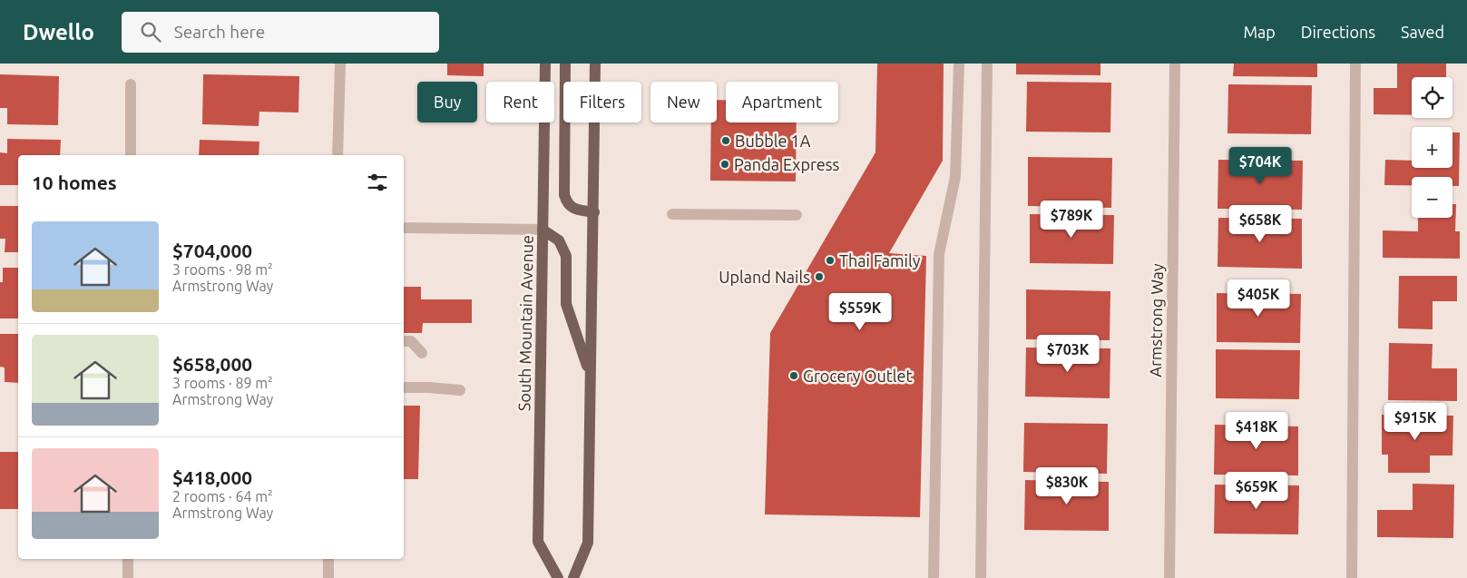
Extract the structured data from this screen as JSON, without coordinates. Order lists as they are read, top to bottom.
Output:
{
  "streets": {
    "main road": ["South Mountain Avenue"],
    "street": ["Armstrong Way"]
  },
  "places": [
    "Bubble 1A",
    "Panda Express",
    "Thai Family",
    "Upland Nails",
    "Grocery Outlet"
  ],
  "page": {
    "header": "Dwello",
    "search": "Search here",
    "nav": ["Map", "Directions", "Saved"],
    "map_buttons": ["+", "−"],
    "chip": [
      "Buy",
      "Rent",
      "Filters",
      "New",
      "Apartment"
    ],
    "price": [
      "$704K",
      "$789K",
      "$658K",
      "$405K",
      "$559K",
      "$703K",
      "$915K",
      "$418K",
      "$830K",
      "$659K"
    ],
    "heading": "10 homes",
    "list": [
      {
        "name": "$704,000",
        "note": "3 rooms · 98 m² · Armstrong Way"
      },
      {
        "name": "$658,000",
        "note": "3 rooms · 89 m² · Armstrong Way"
      },
      {
        "name": "$418,000",
        "note": "2 rooms · 64 m² · Armstrong Way"
      }
    ]
  }
}
